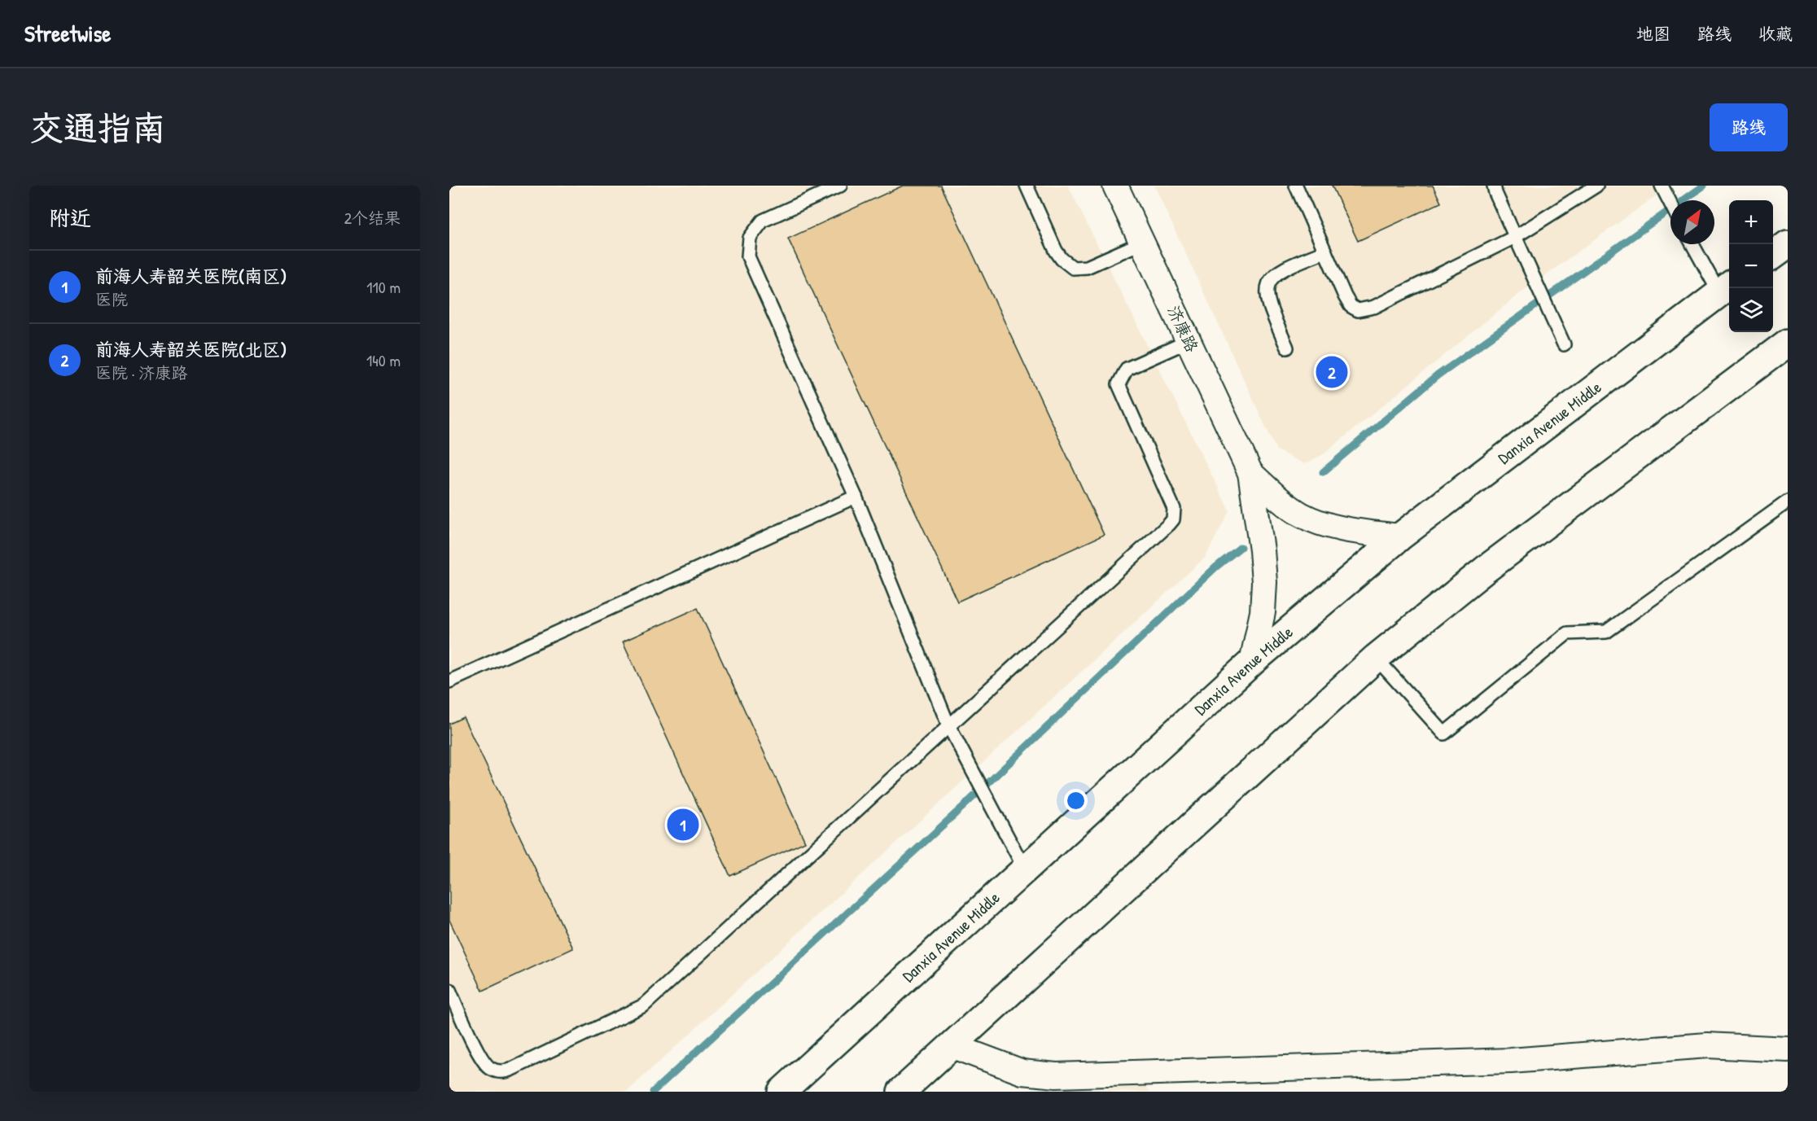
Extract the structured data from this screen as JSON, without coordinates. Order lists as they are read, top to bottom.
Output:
{
  "streets": {
    "main road": ["Danxia Avenue Middle"],
    "street": ["济康路"]
  },
  "crossings": [
    ["济康路", "Danxia Avenue Middle"]
  ],
  "north": "top right",
  "page": {
    "header": "Streetwise",
    "nav": ["地图", "路线", "收藏"],
    "buttons": "路线",
    "title": "交通指南",
    "heading": ["附近", "2个结果"],
    "map_buttons": ["+", "−"],
    "list": [
      {
        "mark": "1",
        "name": "前海人寿韶关医院(南区)",
        "note": "医院",
        "value": "110 m"
      },
      {
        "mark": "2",
        "name": "前海人寿韶关医院(北区)",
        "note": "医院 · 济康路",
        "value": "140 m"
      }
    ],
    "pins": ["2", "1"]
  }
}
